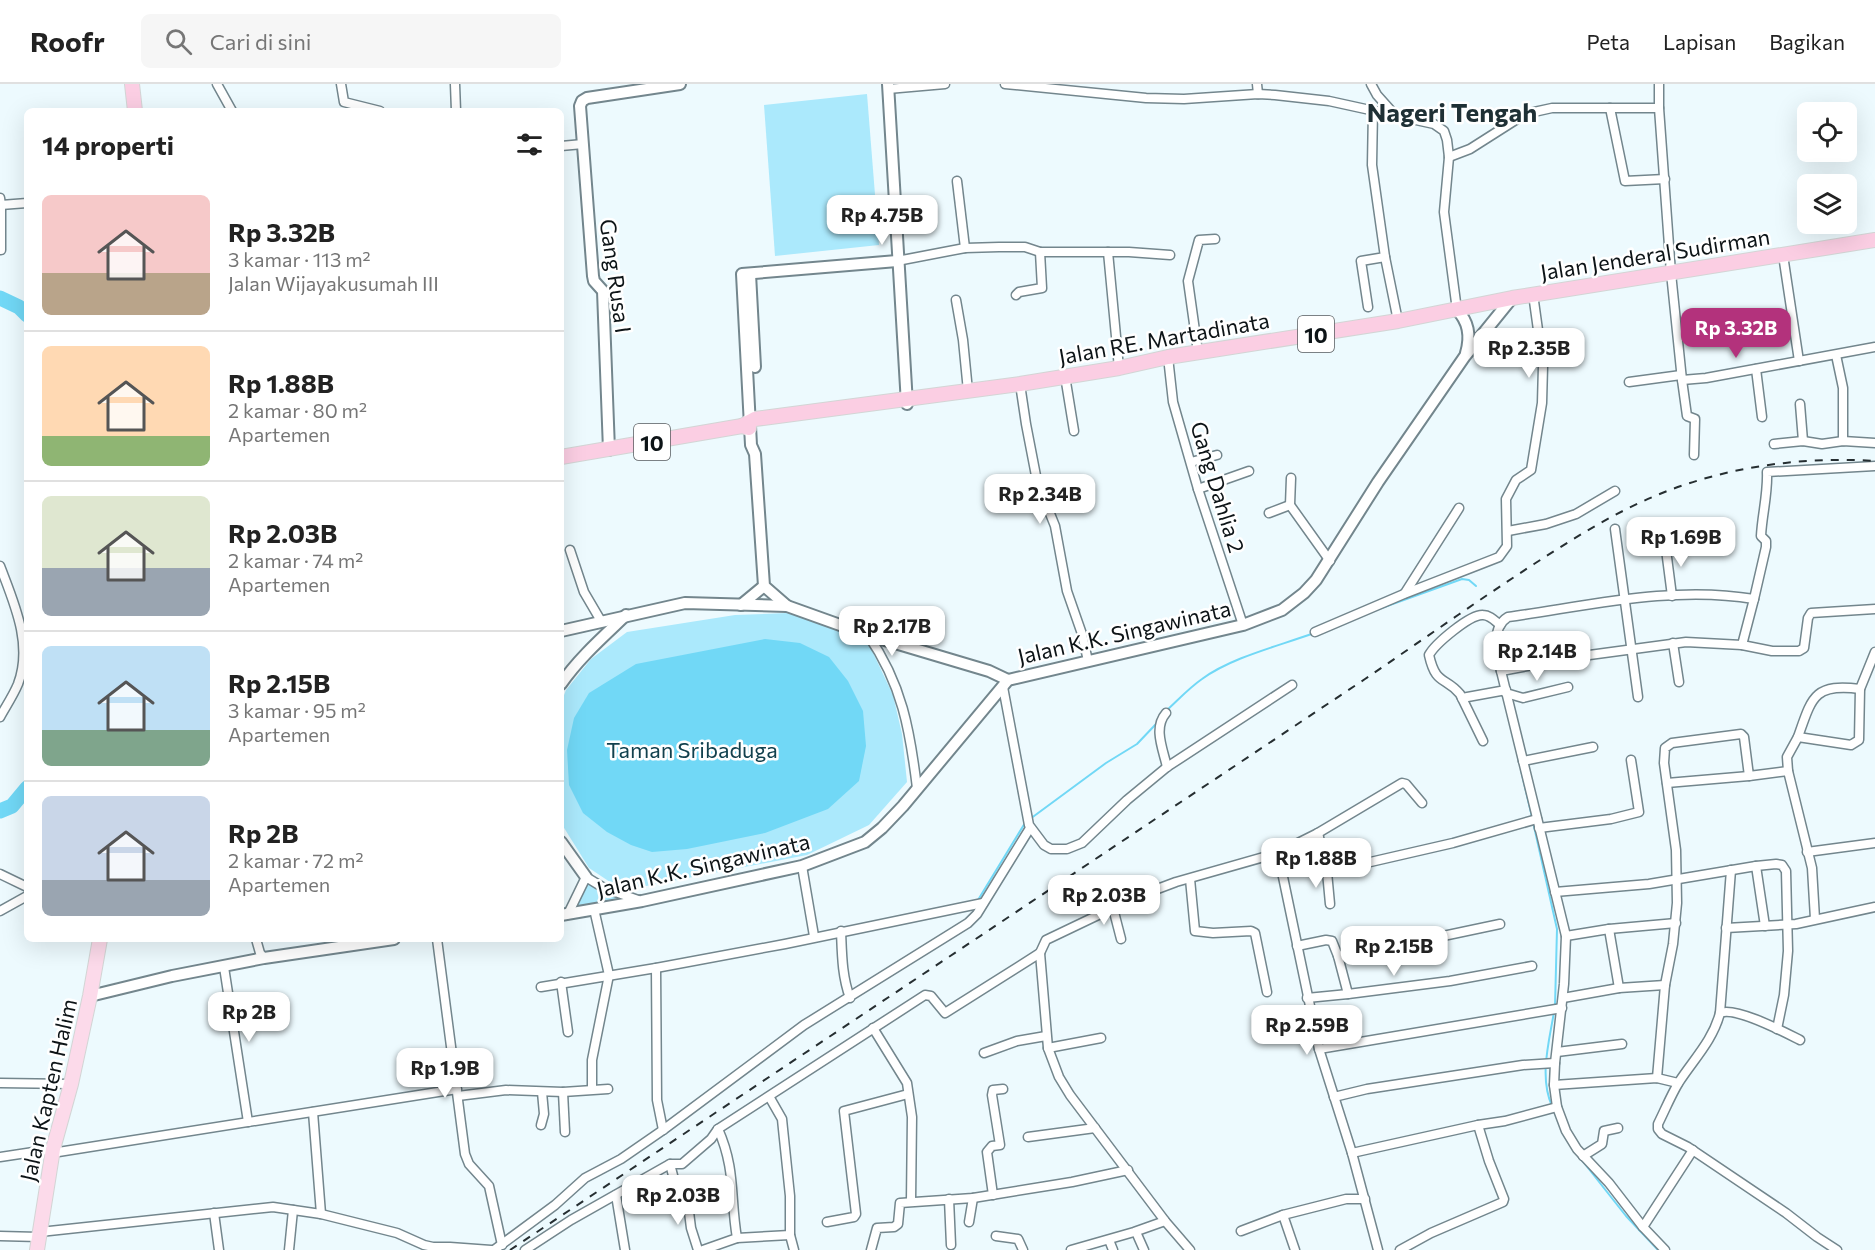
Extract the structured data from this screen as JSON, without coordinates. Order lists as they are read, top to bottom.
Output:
{
  "streets": {
    "highway": ["Jalan Jenderal Sudirman", "10", "Jalan RE. Martadinata"],
    "main road": ["Jalan Kapten Halim"],
    "street": ["Gang Rusa I", "Gang Dahlia 2", "Jalan K.K. Singawinata"]
  },
  "crossings": [
    ["Jalan Jenderal Sudirman", "Jalan RE. Martadinata"],
    ["Jalan Jenderal Sudirman", "Jalan K.K. Singawinata"],
    ["Gang Rusa I", "Jalan RE. Martadinata"],
    ["Jalan RE. Martadinata", "Gang Dahlia 2"],
    ["Jalan RE. Martadinata", "Jalan K.K. Singawinata"],
    ["Gang Dahlia 2", "Jalan K.K. Singawinata"]
  ],
  "districts": ["Nageri Tengah"],
  "parks": ["Taman Sribaduga"],
  "page": {
    "header": "Roofr",
    "search": "Cari di sini",
    "nav": ["Peta", "Lapisan", "Bagikan"],
    "heading": "14 properti",
    "list": [
      {
        "name": "Rp 3.32B",
        "note": "3 kamar · 113 m² · Jalan Wijayakusumah III"
      },
      {
        "name": "Rp 1.88B",
        "note": "2 kamar · 80 m² · Apartemen"
      },
      {
        "name": "Rp 2.03B",
        "note": "2 kamar · 74 m² · Apartemen"
      },
      {
        "name": "Rp 2.15B",
        "note": "3 kamar · 95 m² · Apartemen"
      },
      {
        "name": "Rp 2B",
        "note": "2 kamar · 72 m² · Apartemen"
      }
    ],
    "price": [
      "Rp 4.75B",
      "Rp 3.32B",
      "Rp 2.35B",
      "Rp 2.34B",
      "Rp 1.69B",
      "Rp 2.17B",
      "Rp 2.14B",
      "Rp 1.88B",
      "Rp 2.03B",
      "Rp 2.15B",
      "Rp 2B",
      "Rp 2.59B",
      "Rp 1.9B",
      "Rp 2.03B"
    ]
  }
}
